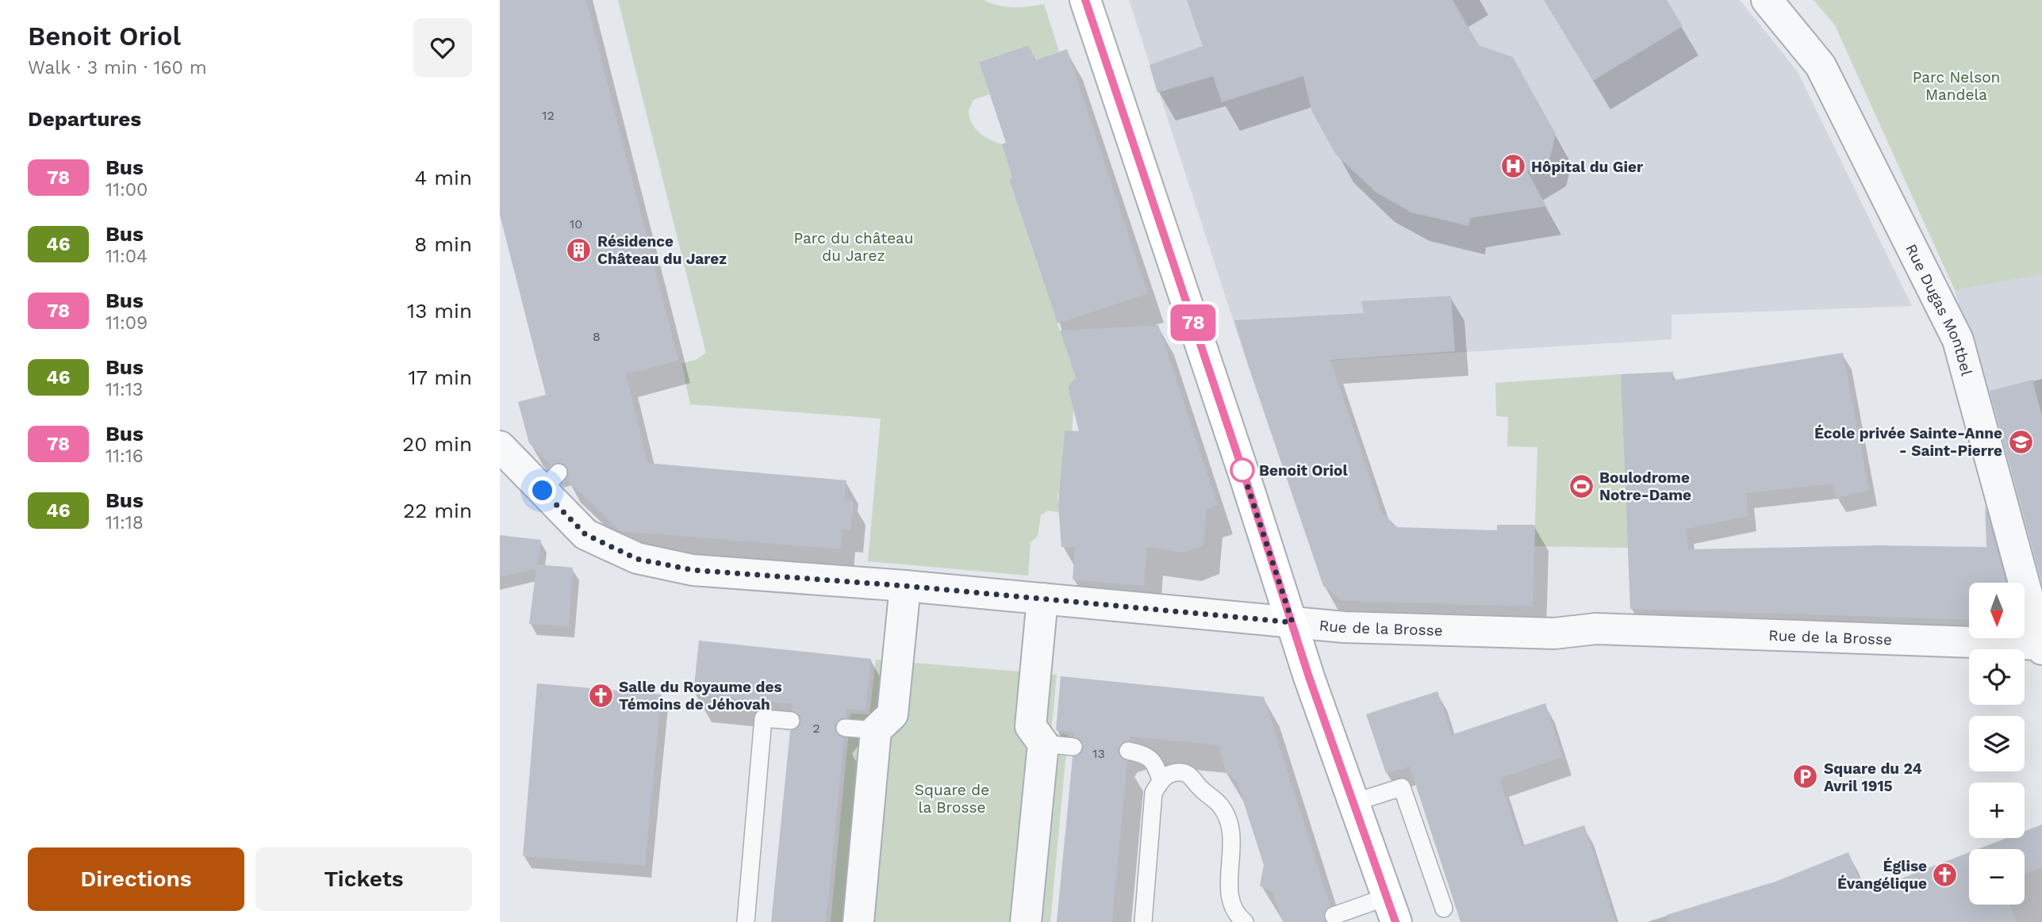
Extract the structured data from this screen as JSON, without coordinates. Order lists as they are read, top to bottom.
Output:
{
  "streets": {
    "street": ["Rue Dugas Montbel", "Rue de la Brosse"]
  },
  "crossings": [
    ["Rue Dugas Montbel", "Rue de la Brosse"]
  ],
  "parks": ["Parc Nelson Mandela", "Parc du château du Jarez", "Square de la Brosse"],
  "places": {
    "hospital": ["Hôpital du Gier"],
    "building": ["Résidence Château du Jarez"],
    "school or university": ["École privée Sainte-Anne - Saint-Pierre"],
    "other": ["Benoit Oriol"],
    "sports": ["Boulodrome Notre-Dame"],
    "church": ["Salle du Royaume des Témoins de Jéhovah", "Église Évangélique"],
    "parking": ["Square du 24 Avril 1915"]
  },
  "lines": ["bus line 78"],
  "house_numbers": [
    "12",
    "10",
    "8",
    "2",
    "13"
  ],
  "north": "bottom",
  "page": {
    "heading": [
      ["Benoit Oriol", "Walk · 3 min · 160 m"],
      "Departures"
    ],
    "on_map": "78",
    "list": [
      {
        "mark": "78",
        "name": "Bus",
        "note": "11:00",
        "value": "4 min"
      },
      {
        "mark": "46",
        "name": "Bus",
        "note": "11:04",
        "value": "8 min"
      },
      {
        "mark": "78",
        "name": "Bus",
        "note": "11:09",
        "value": "13 min"
      },
      {
        "mark": "46",
        "name": "Bus",
        "note": "11:13",
        "value": "17 min"
      },
      {
        "mark": "78",
        "name": "Bus",
        "note": "11:16",
        "value": "20 min"
      },
      {
        "mark": "46",
        "name": "Bus",
        "note": "11:18",
        "value": "22 min"
      }
    ],
    "map_buttons": ["+", "−"],
    "buttons": ["Directions", "Tickets"]
  }
}
